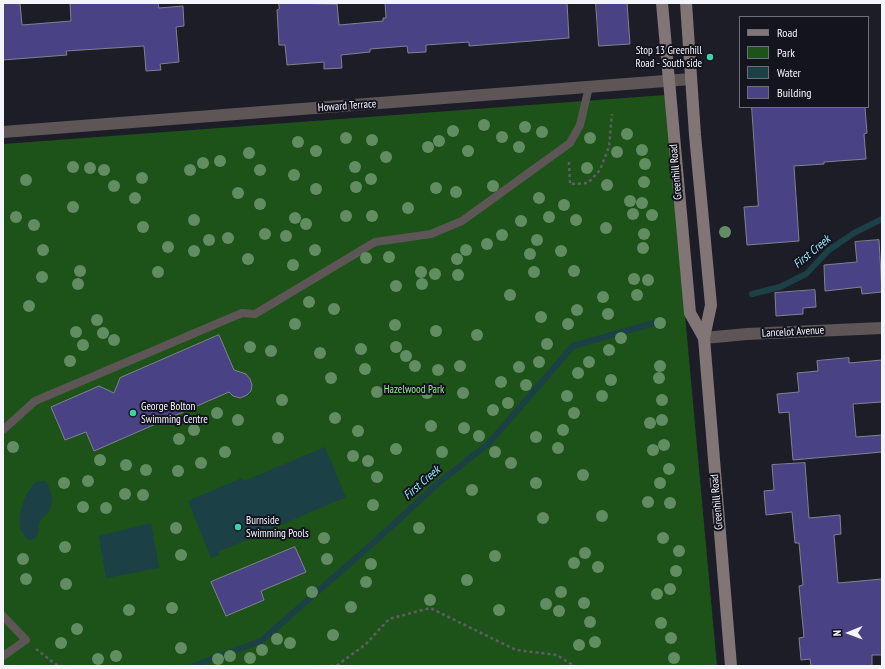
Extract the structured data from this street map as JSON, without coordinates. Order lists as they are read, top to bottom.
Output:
{
  "streets": {
    "main road": ["Greenhill Road"],
    "street": ["Howard Terrace", "Lancelot Avenue"]
  },
  "crossings": [
    ["Howard Terrace", "Greenhill Road"],
    ["Greenhill Road", "Lancelot Avenue"]
  ],
  "water": ["First Creek"],
  "parks": ["Hazelwood Park"],
  "places": ["Stop 13 Greenhill Road - South side", "George Bolton Swimming Centre", "Burnside Swimming Pools"],
  "legend": [
    "Road",
    "Park",
    "Water",
    "Building"
  ],
  "north": "left"
}
